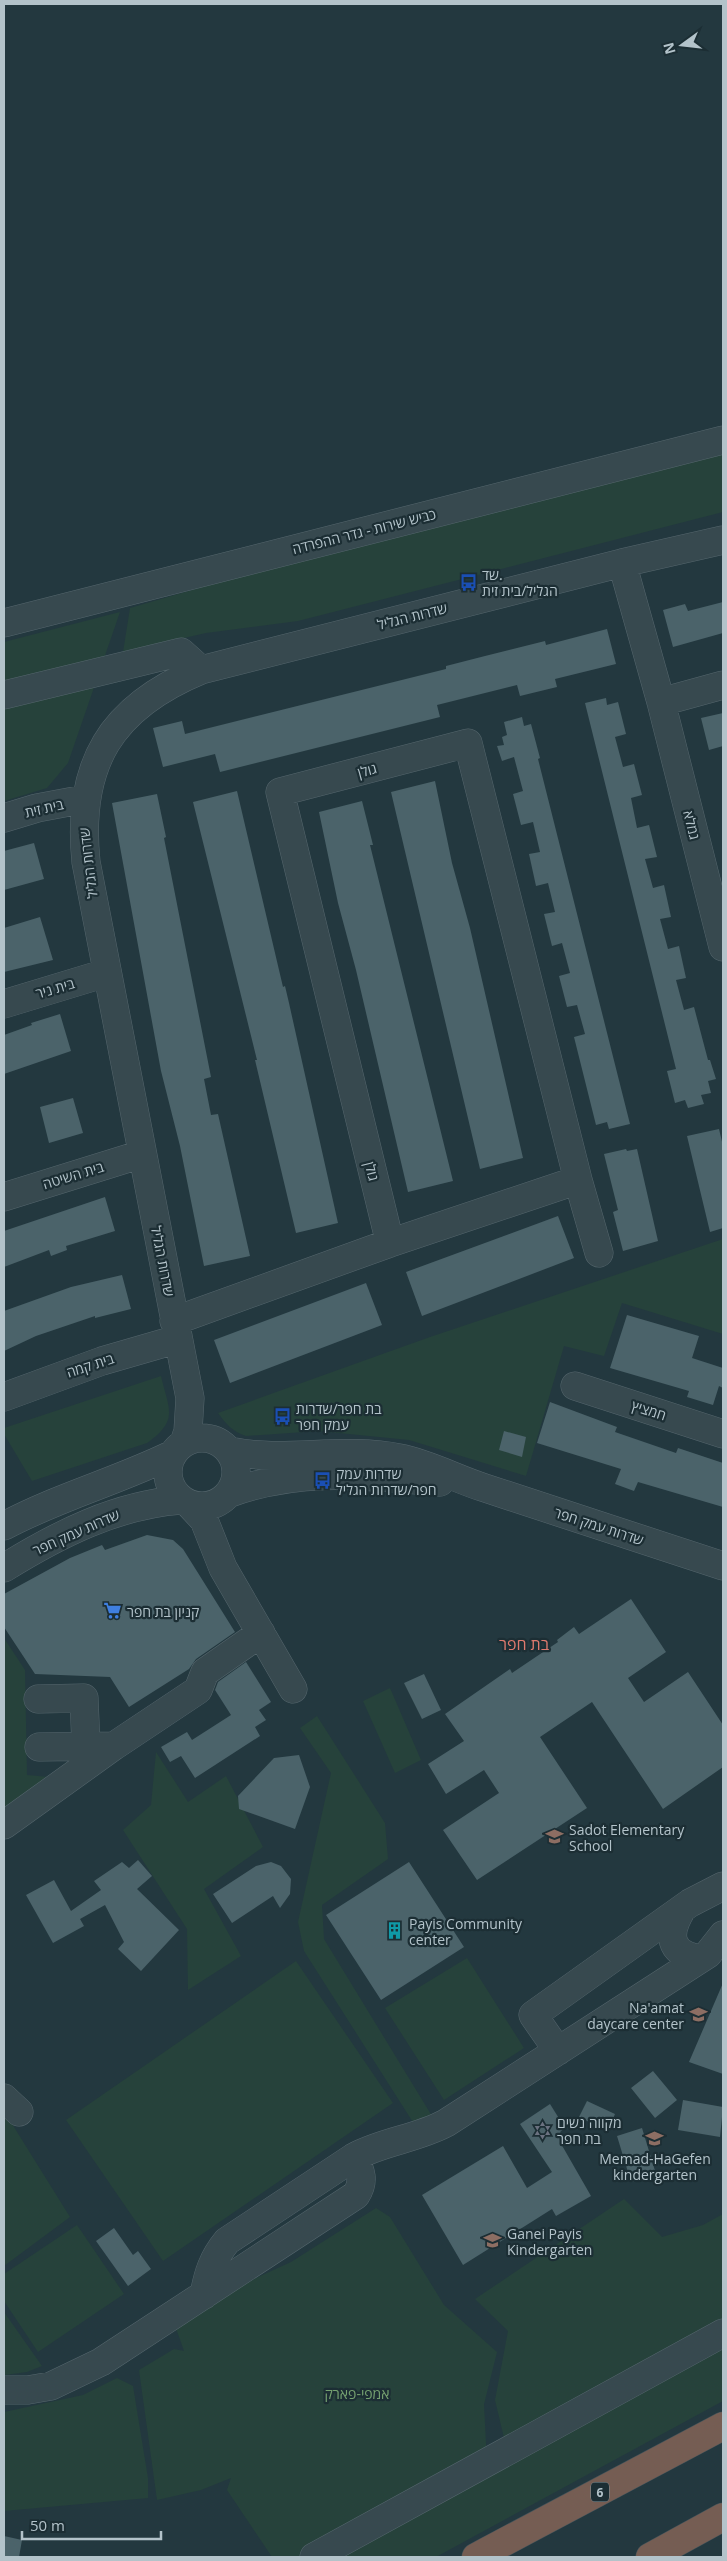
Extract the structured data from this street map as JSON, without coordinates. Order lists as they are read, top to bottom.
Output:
{
  "streets": {
    "highway": ["6"],
    "street": [
      "כביש שירות - גדר ההפרדה",
      "שדרות הגליל",
      "גולן",
      "בית זית",
      "גמלא",
      "בית ניר",
      "בית השיטה",
      "בית קמה",
      "חמציץ",
      "שדרות עמק חפר"
    ]
  },
  "crossings": [
    ["שדרות הגליל", "בית זית"],
    ["שדרות הגליל", "גמלא"],
    ["שדרות הגליל", "בית ניר"],
    ["שדרות הגליל", "בית השיטה"],
    ["שדרות הגליל", "בית קמה"],
    ["שדרות הגליל", "שדרות עמק חפר"]
  ],
  "districts": ["בת חפר"],
  "parks": ["אמפי-פארק"],
  "places": {
    "bus stop": ["שד. הגליל/בית זית", "בת חפר/שדרות עמק חפר", "שדרות עמק חפר/שדרות הגליל"],
    "supermarket": ["קניון בת חפר"],
    "school or university": [
      "Sadot Elementary School",
      "Na'amat daycare center",
      "Memad-HaGefen kindergarten",
      "Ganei Payis Kindergarten"
    ],
    "building": ["Payis Community center"],
    "synagogue": ["מקווה נשים בת חפר"]
  },
  "scale_bar": "50 m",
  "north": "left"
}
